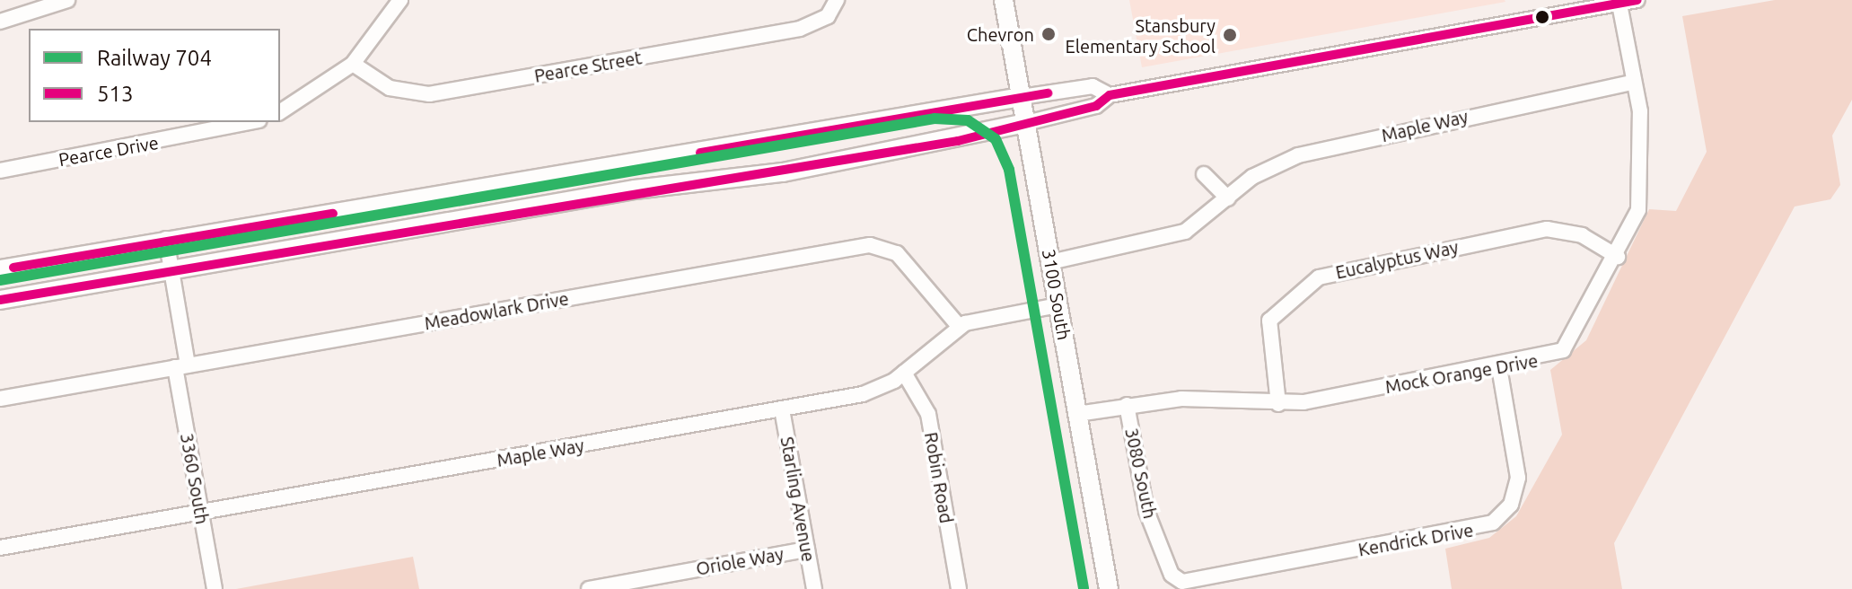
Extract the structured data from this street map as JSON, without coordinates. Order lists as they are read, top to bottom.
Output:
{
  "streets": {
    "main road": ["3100 South"],
    "street": [
      "Pearce Street",
      "Maple Way",
      "Pearce Drive",
      "Eucalyptus Way",
      "Meadowlark Drive",
      "Mock Orange Drive",
      "3080 South",
      "Robin Road",
      "3360 South",
      "Starling Avenue",
      "Kendrick Drive",
      "Oriole Way"
    ]
  },
  "crossings": [
    ["Maple Way", "3100 South"],
    ["Maple Way", "Meadowlark Drive"],
    ["Maple Way", "Mock Orange Drive"],
    ["Maple Way", "Robin Road"],
    ["Maple Way", "3360 South"],
    ["Maple Way", "Starling Avenue"],
    ["Eucalyptus Way", "Mock Orange Drive"],
    ["3100 South", "Mock Orange Drive"],
    ["Meadowlark Drive", "3360 South"],
    ["Mock Orange Drive", "3080 South"],
    ["Mock Orange Drive", "Kendrick Drive"],
    ["3080 South", "Kendrick Drive"],
    ["Starling Avenue", "Oriole Way"]
  ],
  "places": ["Chevron", "Stansbury Elementary School"],
  "lines": ["transit line 513", "rail line 704"],
  "legend": ["Railway 704", "513"]
}
